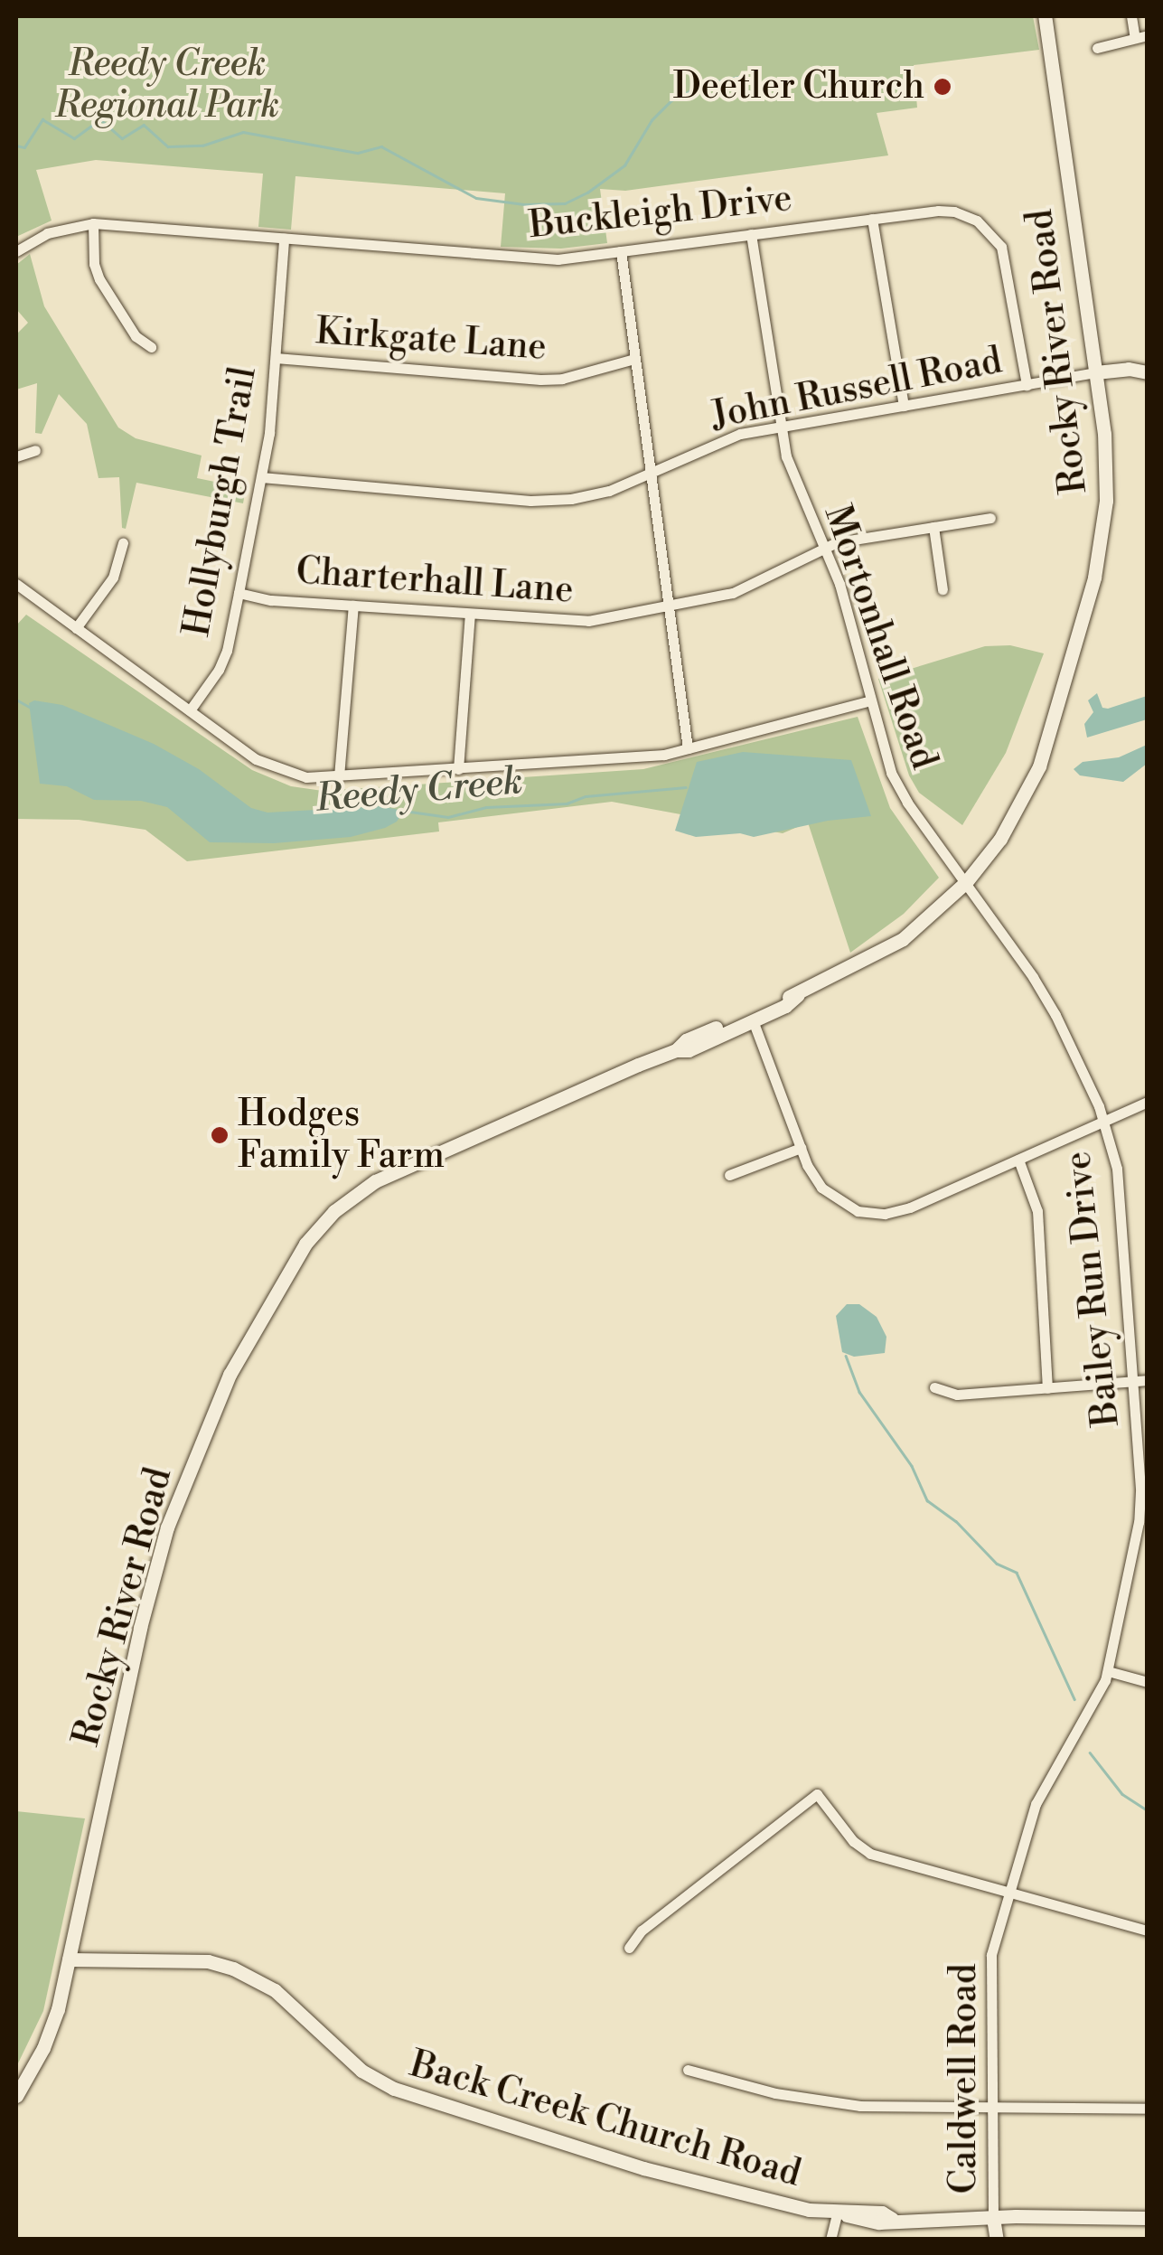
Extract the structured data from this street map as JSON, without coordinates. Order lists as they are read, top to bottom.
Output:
{
  "streets": {
    "street": [
      "Buckleigh Drive",
      "Kirkgate Lane",
      "Rocky River Road",
      "John Russell Road",
      "Hollyburgh Trail",
      "Charterhall Lane",
      "Mortonhall Road",
      "Bailey Run Drive",
      "Caldwell Road",
      "Back Creek Church Road"
    ]
  },
  "crossings": [
    ["Buckleigh Drive", "John Russell Road"],
    ["Buckleigh Drive", "Hollyburgh Trail"],
    ["Buckleigh Drive", "Mortonhall Road"],
    ["Kirkgate Lane", "Hollyburgh Trail"],
    ["Rocky River Road", "John Russell Road"],
    ["Rocky River Road", "Mortonhall Road"],
    ["Rocky River Road", "Bailey Run Drive"],
    ["Rocky River Road", "Back Creek Church Road"],
    ["John Russell Road", "Hollyburgh Trail"],
    ["John Russell Road", "Mortonhall Road"],
    ["Hollyburgh Trail", "Charterhall Lane"],
    ["Charterhall Lane", "Mortonhall Road"],
    ["Mortonhall Road", "Bailey Run Drive"],
    ["Bailey Run Drive", "Caldwell Road"],
    ["Caldwell Road", "Back Creek Church Road"]
  ],
  "water": ["Reedy Creek"],
  "parks": ["Reedy Creek Regional Park"],
  "places": ["Deetler Church", "Hodges Family Farm"]
}
